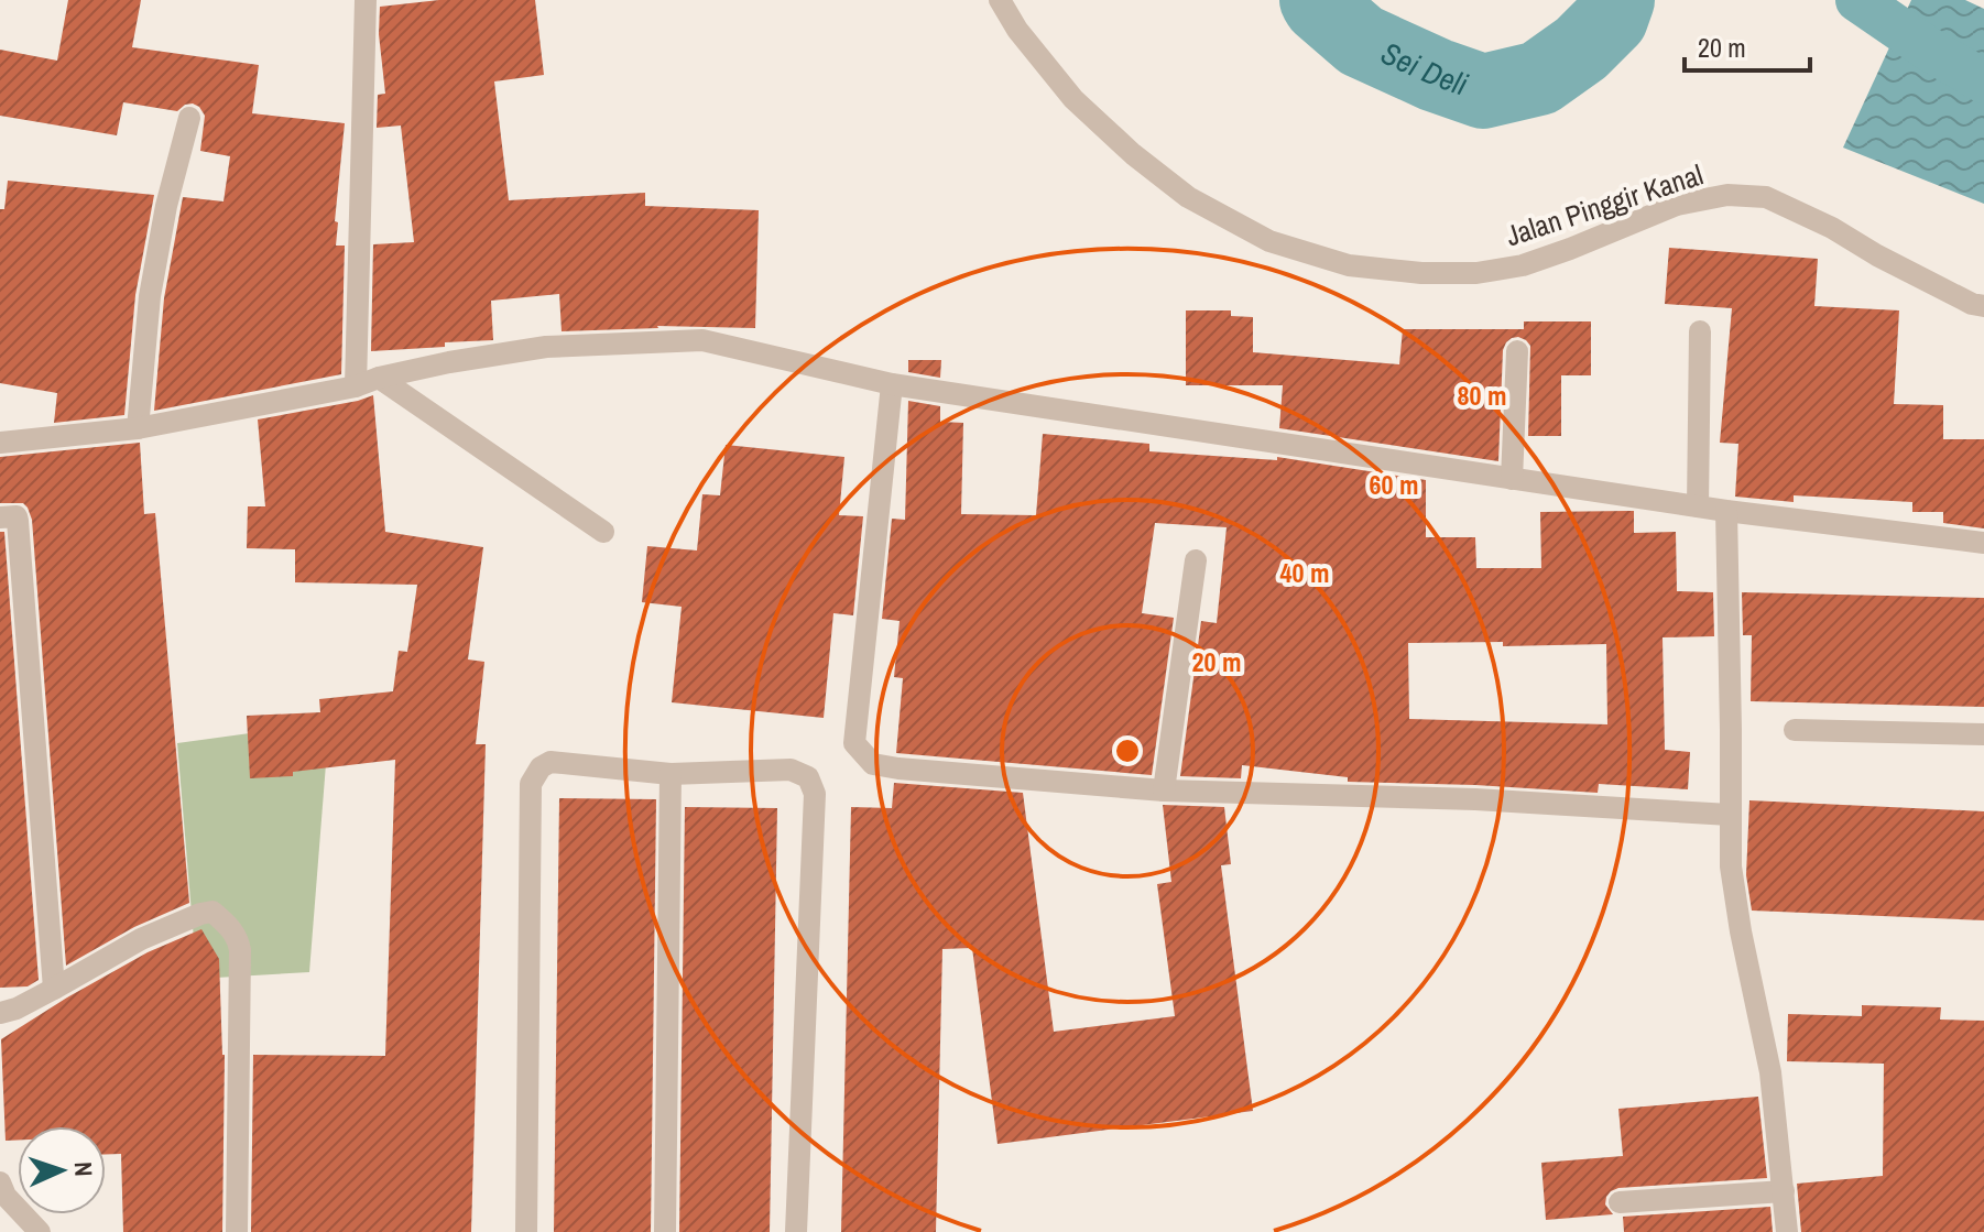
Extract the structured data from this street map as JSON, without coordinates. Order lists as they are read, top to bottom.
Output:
{
  "streets": {
    "street": ["Jalan Pinggir Kanal"]
  },
  "water": ["Sei Deli"],
  "scale_bar": "20 m",
  "north": "right",
  "rings": [
    "80 m",
    "60 m",
    "40 m",
    "20 m"
  ]
}
